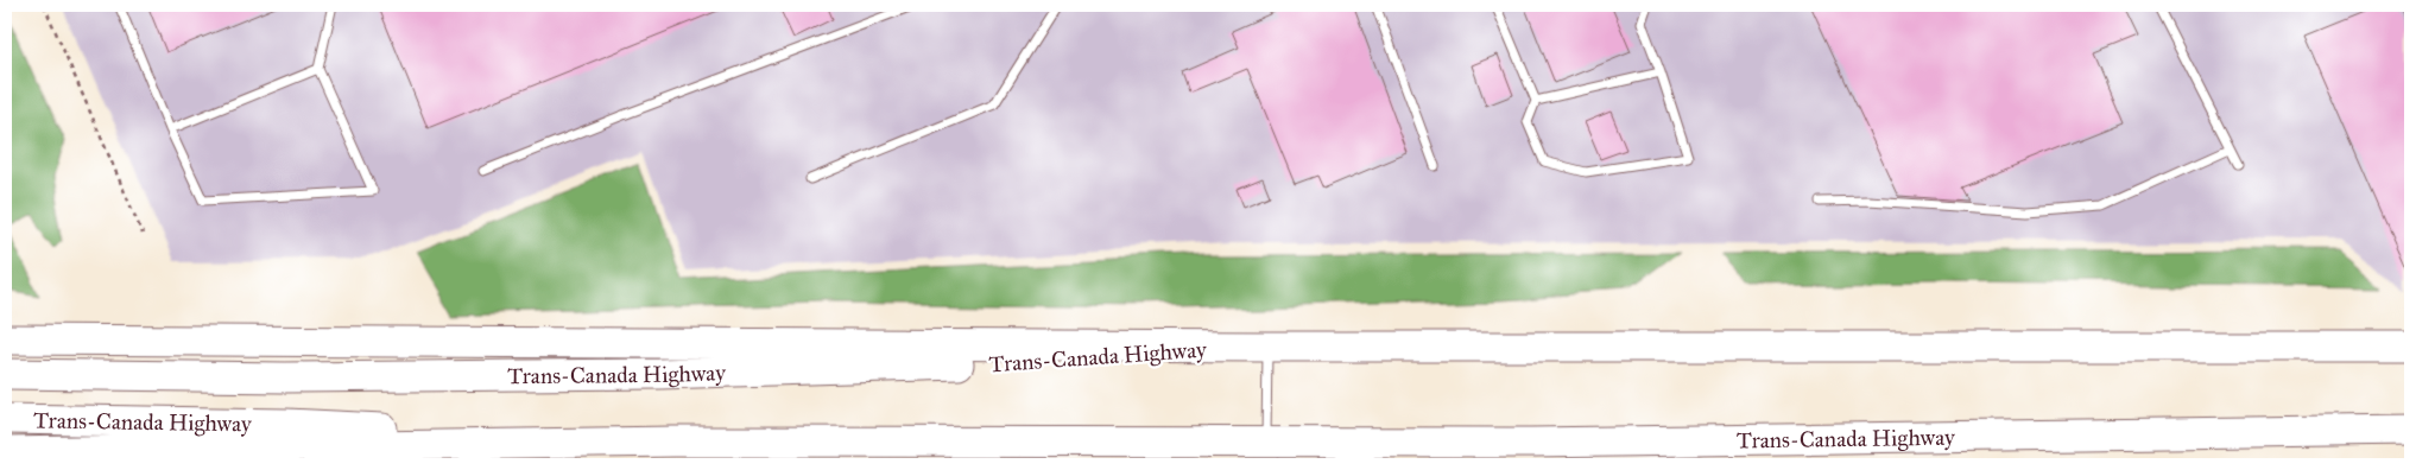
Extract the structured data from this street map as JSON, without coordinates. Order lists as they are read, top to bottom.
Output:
{
  "streets": {
    "highway": ["Trans-Canada Highway"]
  }
}
